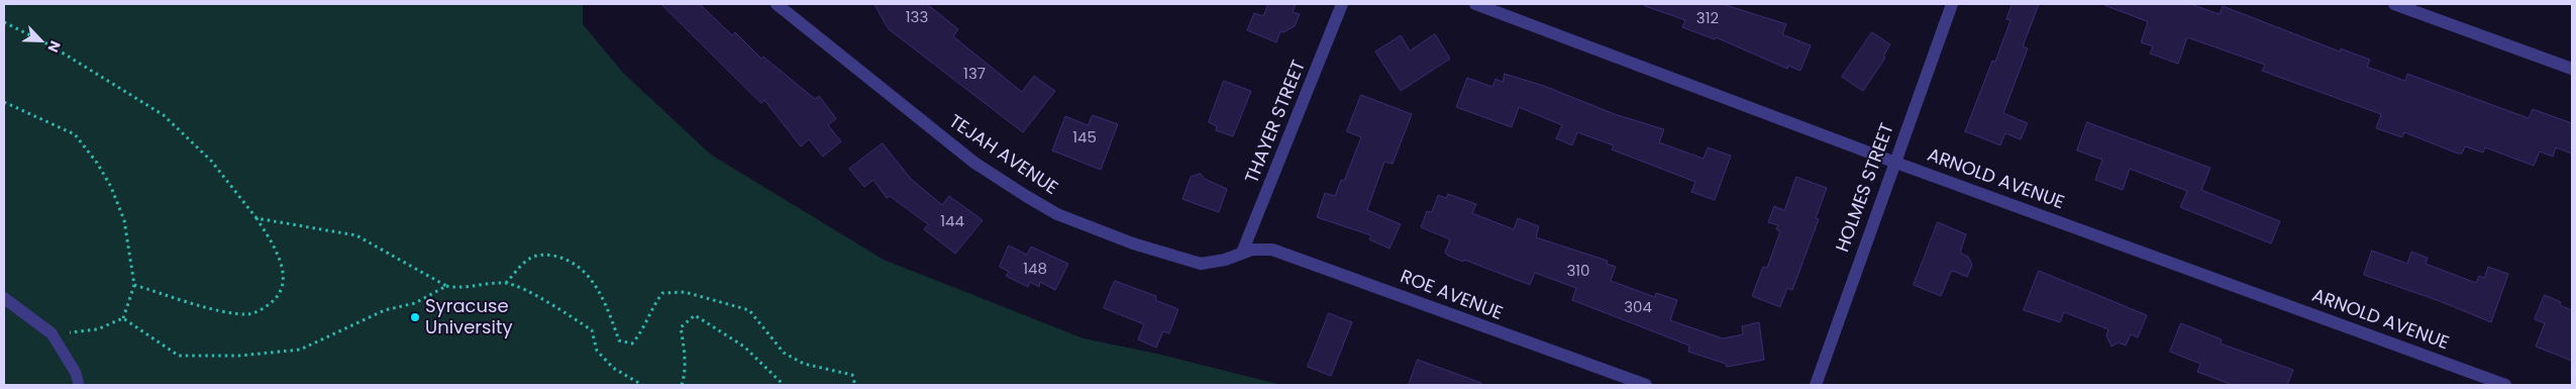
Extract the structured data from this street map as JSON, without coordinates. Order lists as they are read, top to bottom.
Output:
{
  "streets": {
    "street": [
      "THAYER STREET",
      "TEJAH AVENUE",
      "ARNOLD AVENUE",
      "HOLMES STREET",
      "ROE AVENUE"
    ]
  },
  "crossings": [
    ["THAYER STREET", "TEJAH AVENUE"],
    ["THAYER STREET", "ROE AVENUE"],
    ["TEJAH AVENUE", "ROE AVENUE"],
    ["ARNOLD AVENUE", "HOLMES STREET"]
  ],
  "places": ["Syracuse University"],
  "house_numbers": [
    "133",
    "312",
    "137",
    "145",
    "144",
    "148",
    "310",
    "304"
  ],
  "north": "bottom right"
}
